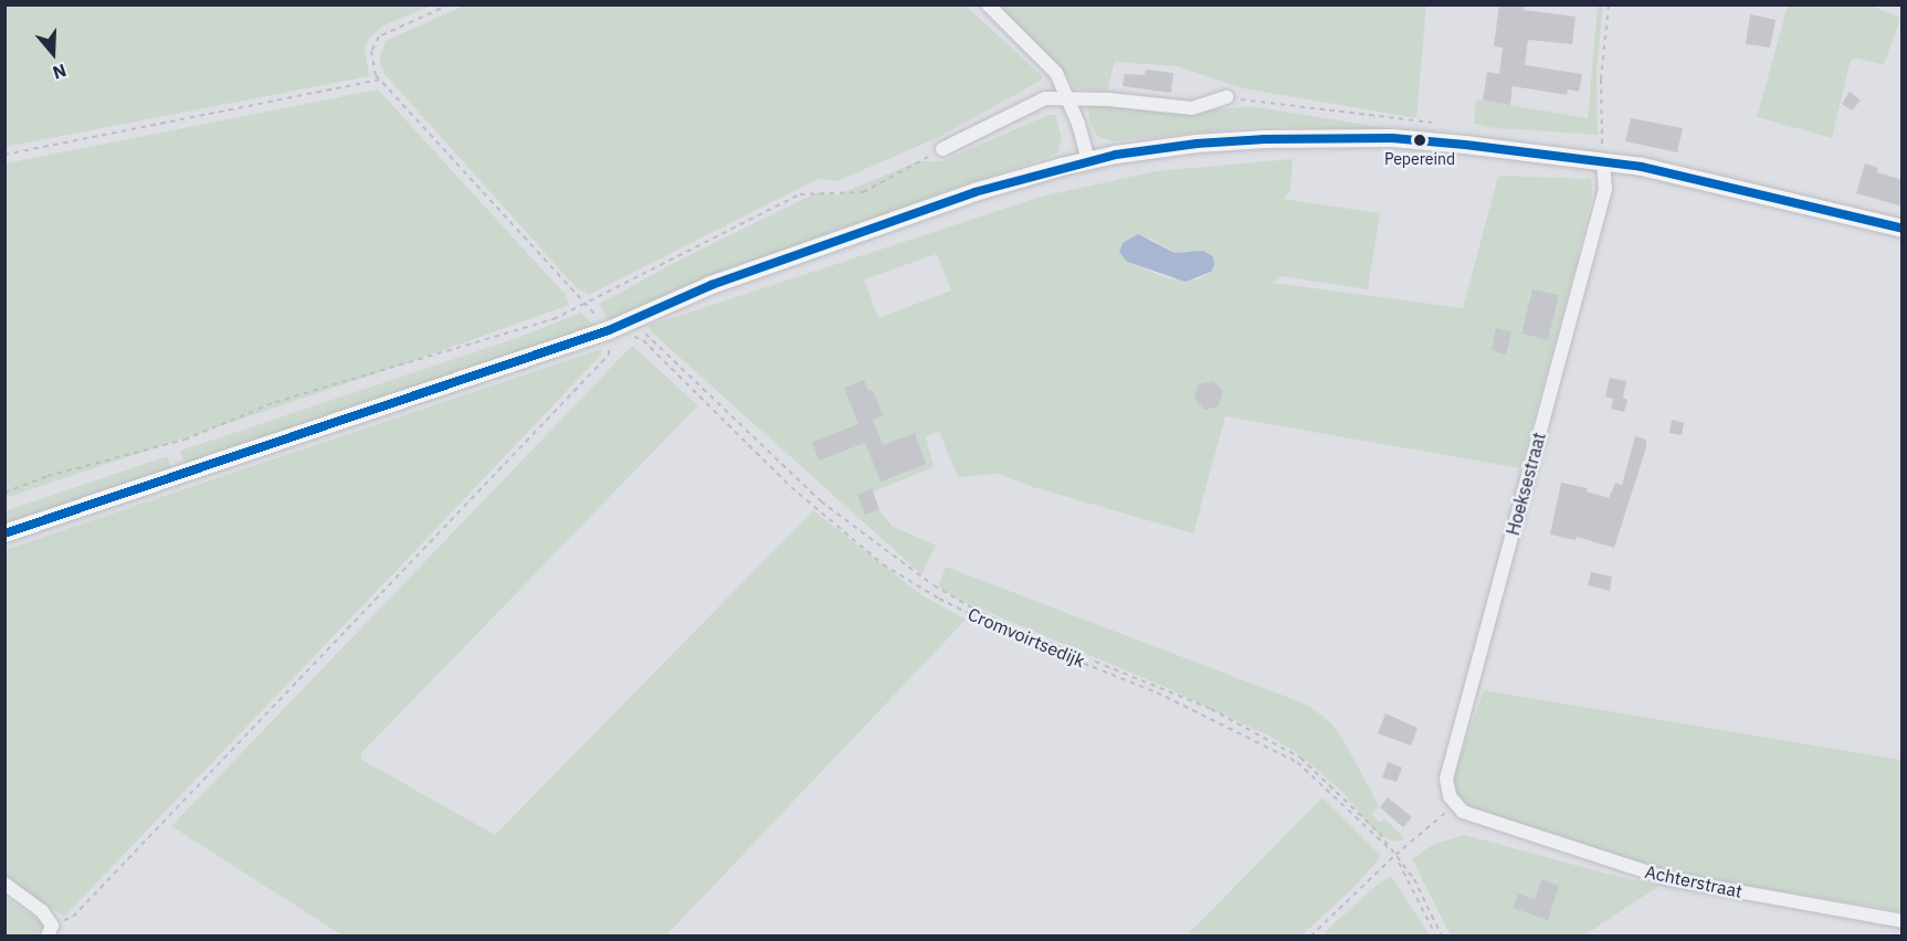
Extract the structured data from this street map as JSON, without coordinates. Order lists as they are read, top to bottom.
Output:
{
  "streets": {
    "street": ["Hoeksestraat", "Achterstraat"],
    "path": ["Cromvoirtsedijk"]
  },
  "crossings": [
    ["Hoeksestraat", "Achterstraat"]
  ],
  "places": ["Pepereind"],
  "north": "bottom"
}
